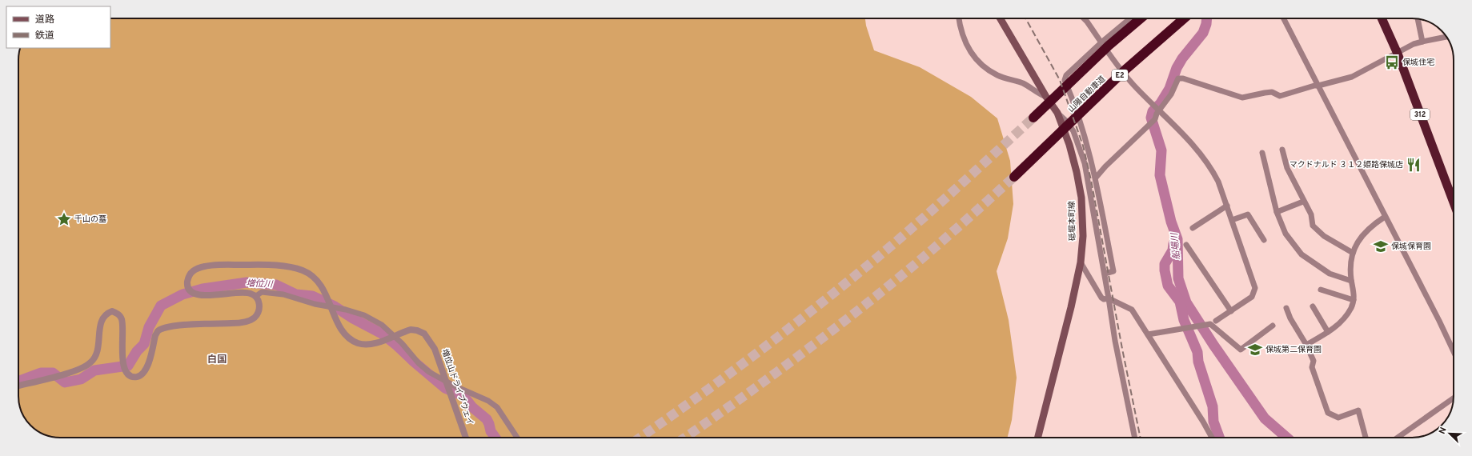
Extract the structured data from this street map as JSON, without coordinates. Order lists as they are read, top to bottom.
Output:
{
  "streets": {
    "highway": ["E2", "山陽自動車道", "312"],
    "main road": ["砥堀本町線"],
    "street": ["増位山ドライブウェイ"]
  },
  "districts": ["白国"],
  "water": ["船場川", "増位川"],
  "places": {
    "bus stop": ["保城住宅"],
    "restaurant": ["マクドナルド ３１２姫路保城店"],
    "place": ["千山の墓"],
    "school or university": ["保城保育園", "保城第二保育園"]
  },
  "legend": ["道路", "鉄道"],
  "north": "top left"
}
